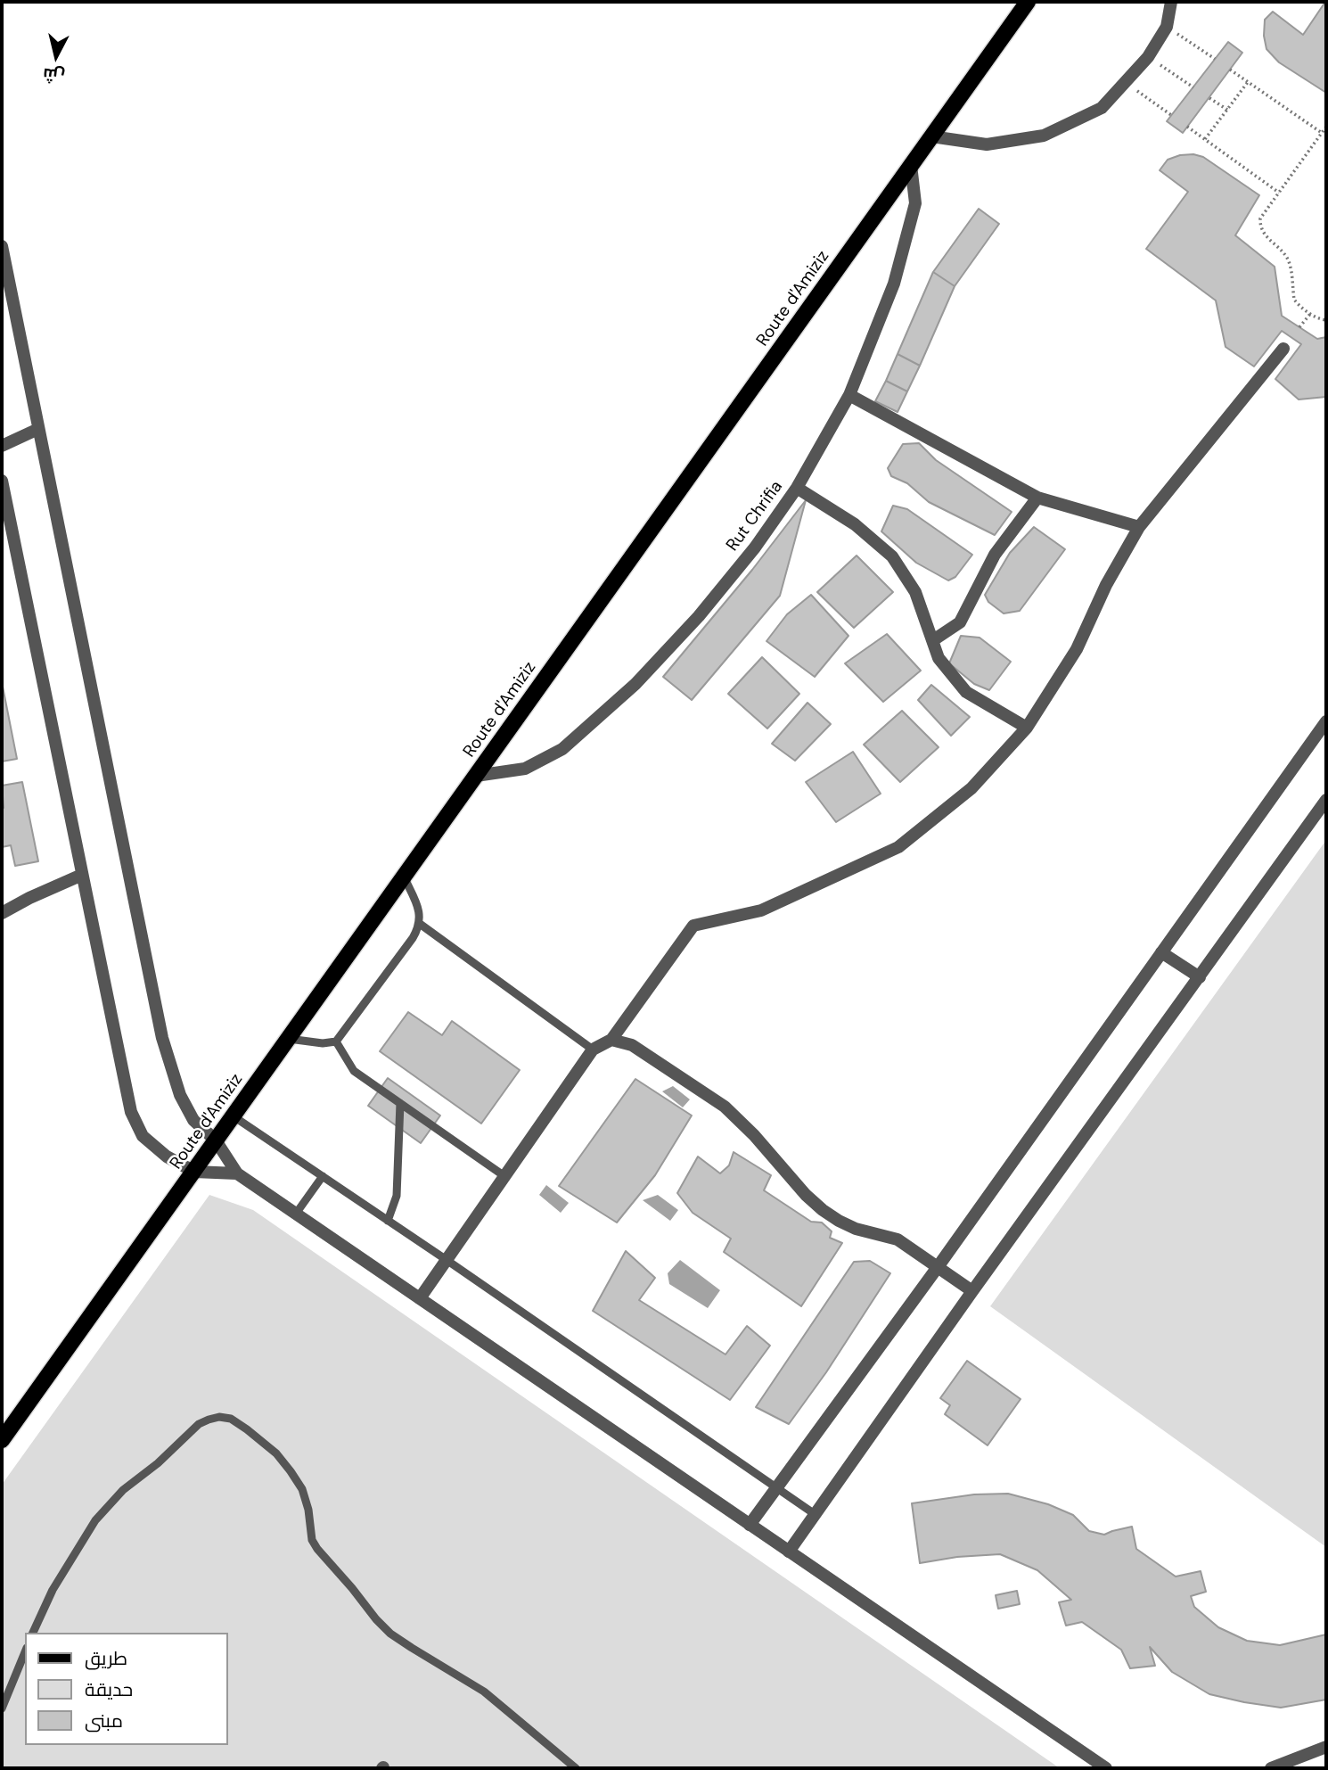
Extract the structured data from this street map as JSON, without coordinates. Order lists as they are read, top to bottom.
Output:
{
  "streets": {
    "main road": ["Route d'Amiziz"],
    "street": ["Rut Chrifia"]
  },
  "crossings": [
    ["Route d'Amiziz", "Rut Chrifia"]
  ],
  "legend": ["طريق", "حديقة", "مبنى"],
  "north": "bottom"
}
